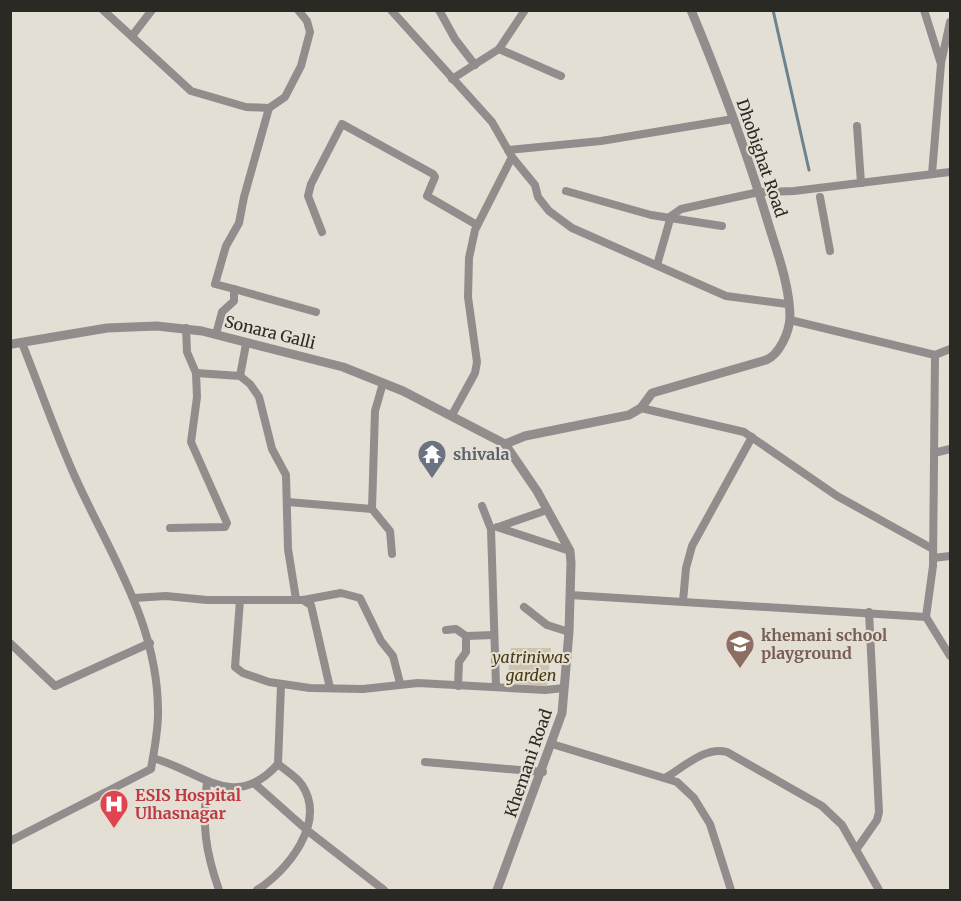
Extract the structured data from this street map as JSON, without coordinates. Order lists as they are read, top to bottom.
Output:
{
  "streets": {
    "street": ["Dhobighat Road", "Sonara Galli", "Khemani Road"]
  },
  "crossings": [
    ["Sonara Galli", "Khemani Road"]
  ],
  "parks": ["yatriniwas garden"],
  "places": {
    "temple": ["shivala"],
    "school or university": ["khemani school playground"],
    "hospital": ["ESIS Hospital Ulhasnagar"]
  }
}
